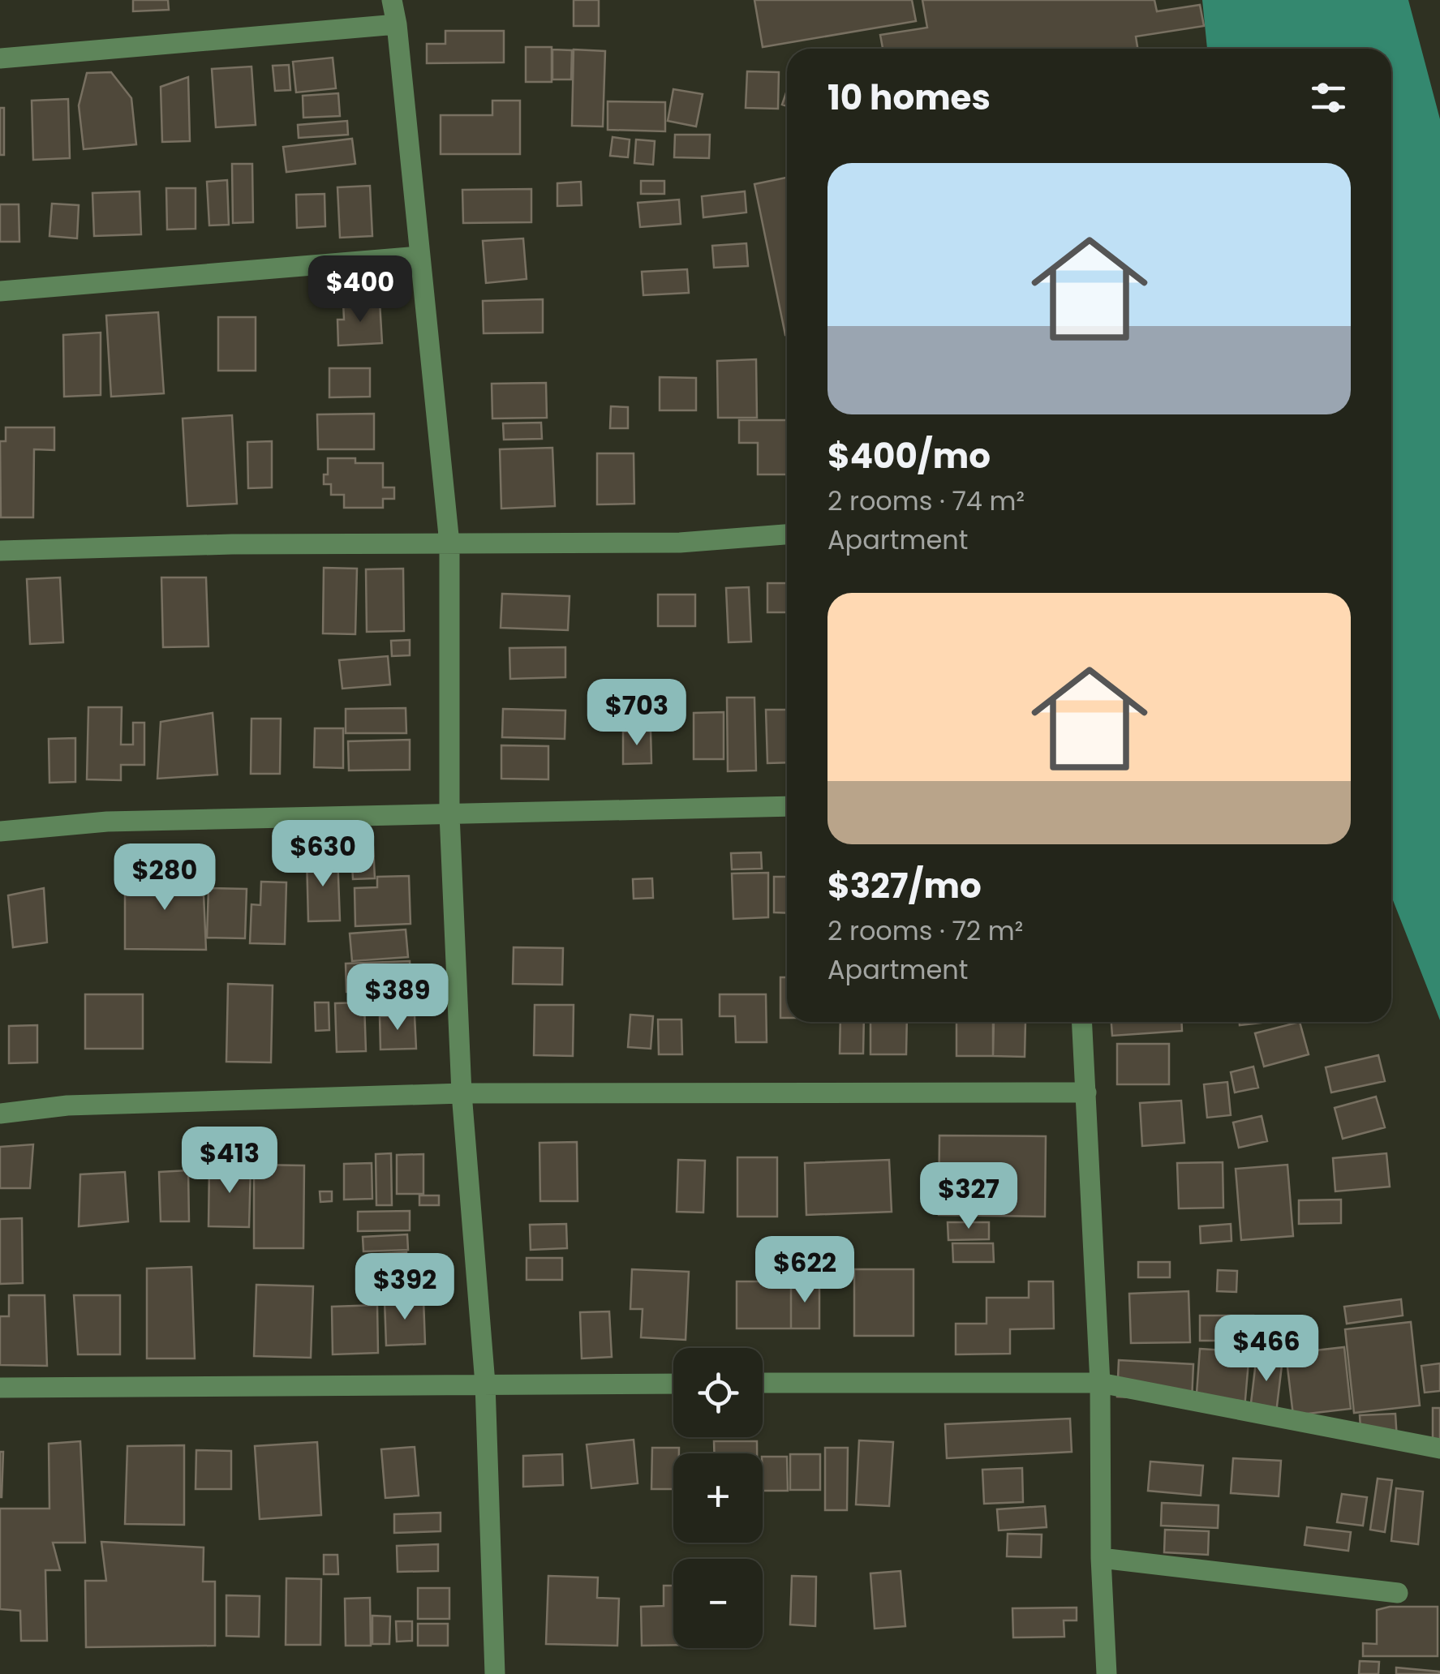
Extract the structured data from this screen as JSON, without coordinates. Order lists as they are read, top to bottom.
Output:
{
  "page": {
    "heading": "10 homes",
    "list": [
      {
        "name": "$400/mo",
        "note": "2 rooms · 74 m² · Apartment"
      },
      {
        "name": "$327/mo",
        "note": "2 rooms · 72 m² · Apartment"
      }
    ],
    "price": [
      "$400",
      "$703",
      "$630",
      "$280",
      "$389",
      "$413",
      "$327",
      "$622",
      "$392",
      "$466"
    ],
    "map_buttons": ["+", "−"]
  }
}
